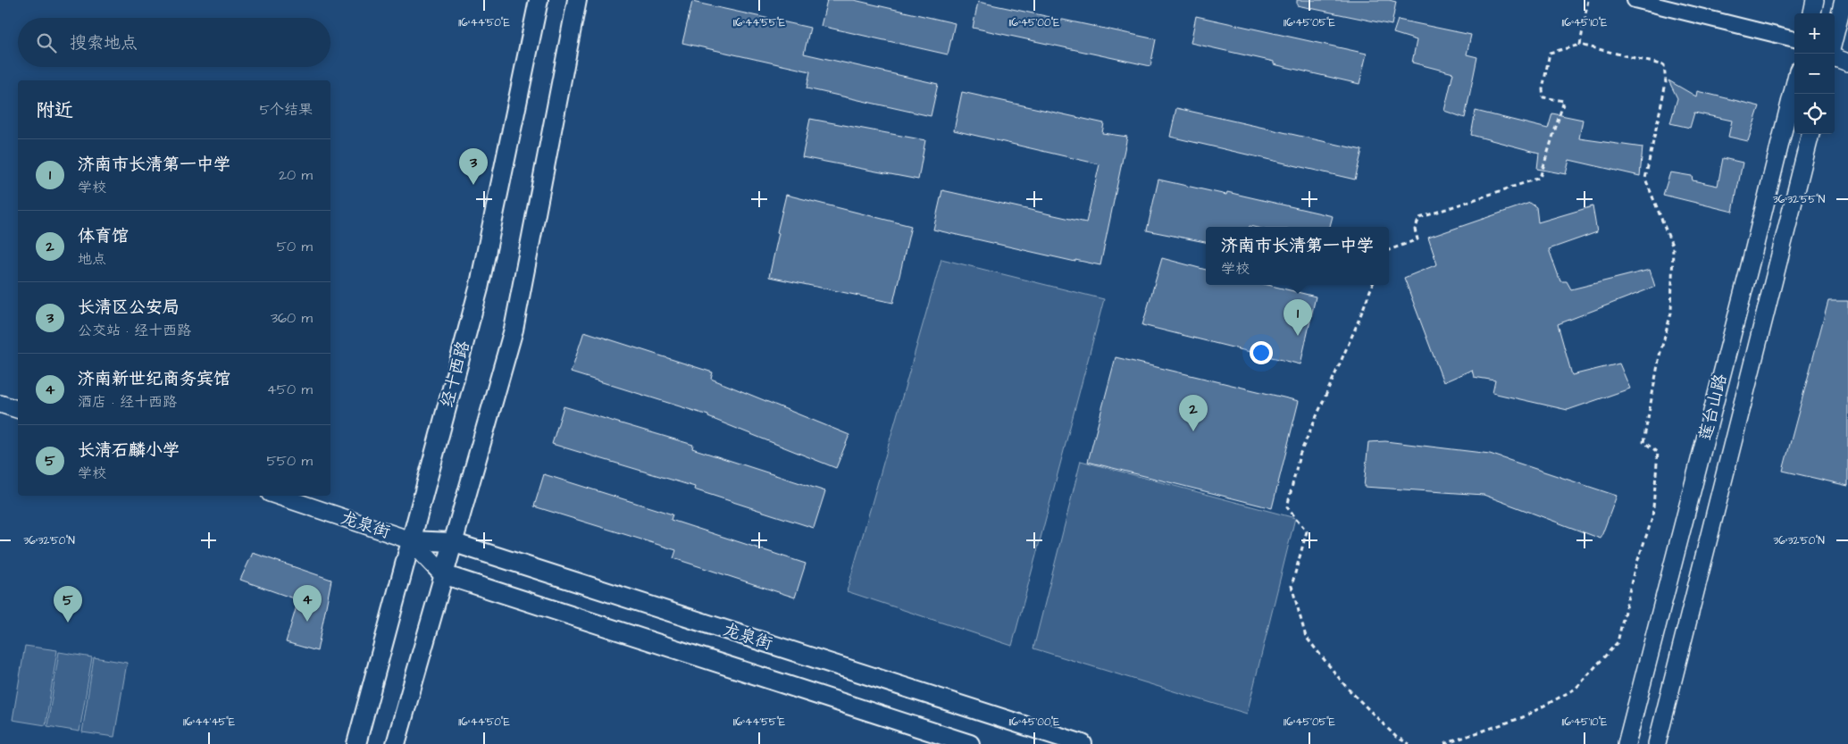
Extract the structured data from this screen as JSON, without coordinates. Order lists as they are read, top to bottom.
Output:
{
  "streets": {
    "main road": ["经十西路", "莲台山路", "龙泉街"]
  },
  "crossings": [
    ["经十西路", "龙泉街"]
  ],
  "page": {
    "map_buttons": ["+", "−"],
    "search": "搜索地点",
    "heading": ["附近", "5个结果"],
    "list": [
      {
        "mark": "1",
        "name": "济南市长清第一中学",
        "note": "学校",
        "value": "20 m"
      },
      {
        "mark": "2",
        "name": "体育馆",
        "note": "地点",
        "value": "50 m"
      },
      {
        "mark": "3",
        "name": "长清区公安局",
        "note": "公交站 · 经十西路",
        "value": "360 m"
      },
      {
        "mark": "4",
        "name": "济南新世纪商务宾馆",
        "note": "酒店 · 经十西路",
        "value": "450 m"
      },
      {
        "mark": "5",
        "name": "长清石麟小学",
        "note": "学校",
        "value": "550 m"
      }
    ],
    "pins": [
      "3",
      "1",
      "2",
      "4",
      "5"
    ],
    "popup": ["济南市长清第一中学", "学校"]
  },
  "coordinates": [
    "116°44'50\"E",
    "116°44'55\"E",
    "116°45'00\"E",
    "116°45'05\"E",
    "116°45'10\"E",
    "36°32'55\"N",
    "36°32'50\"N",
    "116°44'45\"E"
  ]
}
